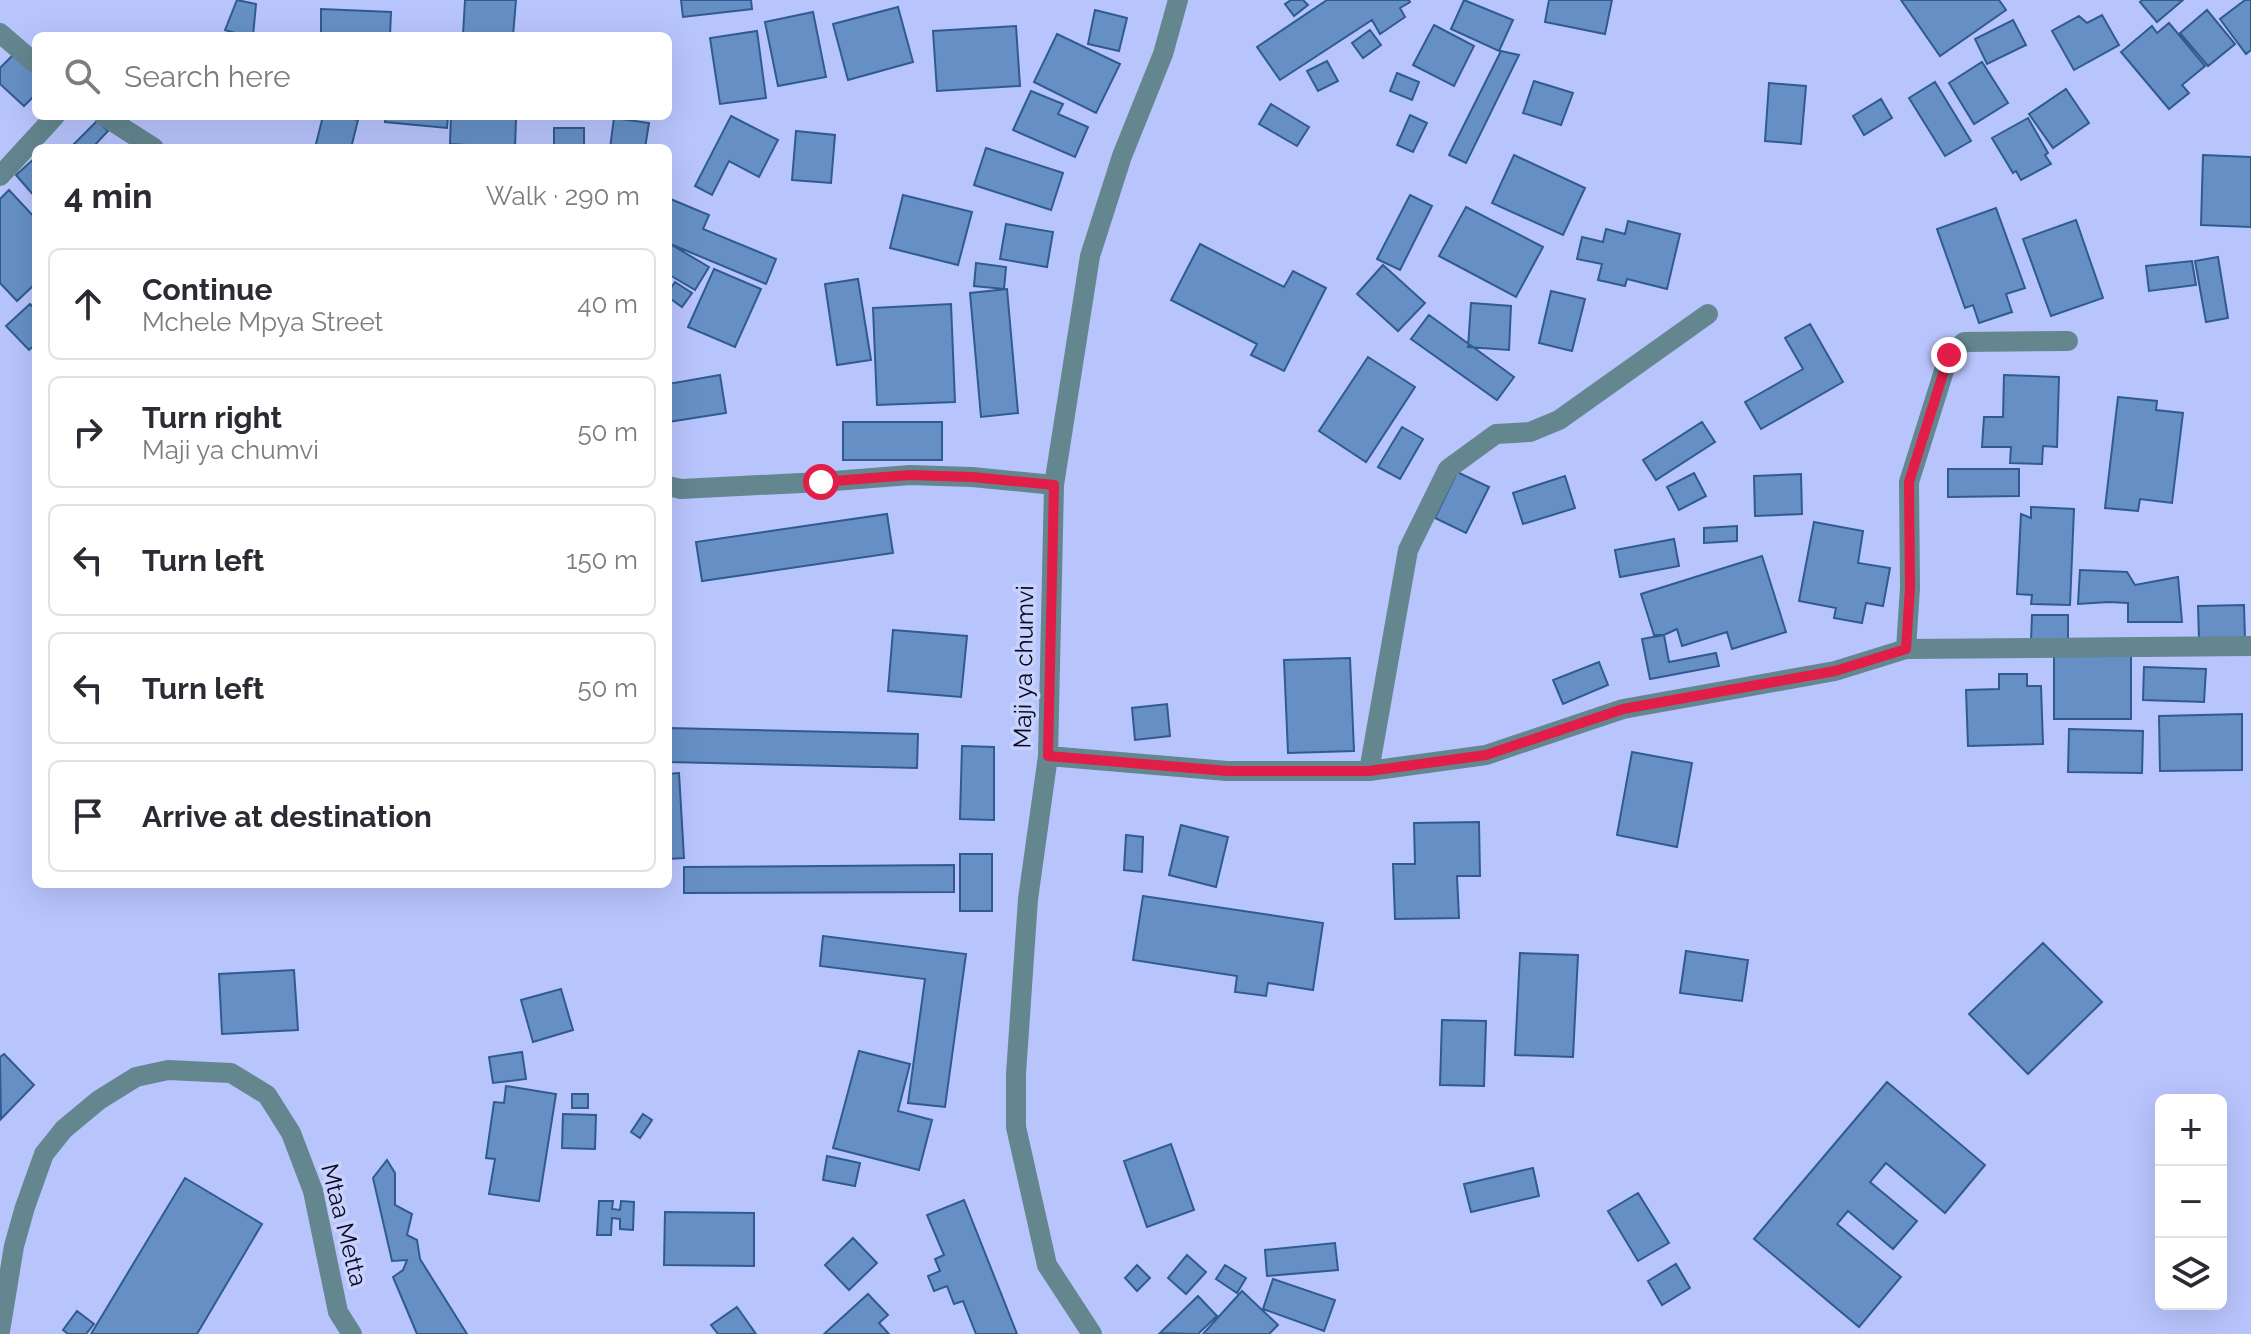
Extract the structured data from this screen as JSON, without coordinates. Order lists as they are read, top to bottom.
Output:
{
  "streets": {
    "street": ["Maji ya chumvi", "Mtaa Metta"]
  },
  "page": {
    "search": "Search here",
    "heading": ["4 min", "Walk · 290 m"],
    "list": [
      ["Continue", "Mchele Mpya Street", "40 m"],
      ["Turn right", "Maji ya chumvi", "50 m"],
      ["Turn left", "150 m"],
      ["Turn left", "50 m"],
      "Arrive at destination"
    ],
    "map_buttons": ["+", "−"]
  }
}
